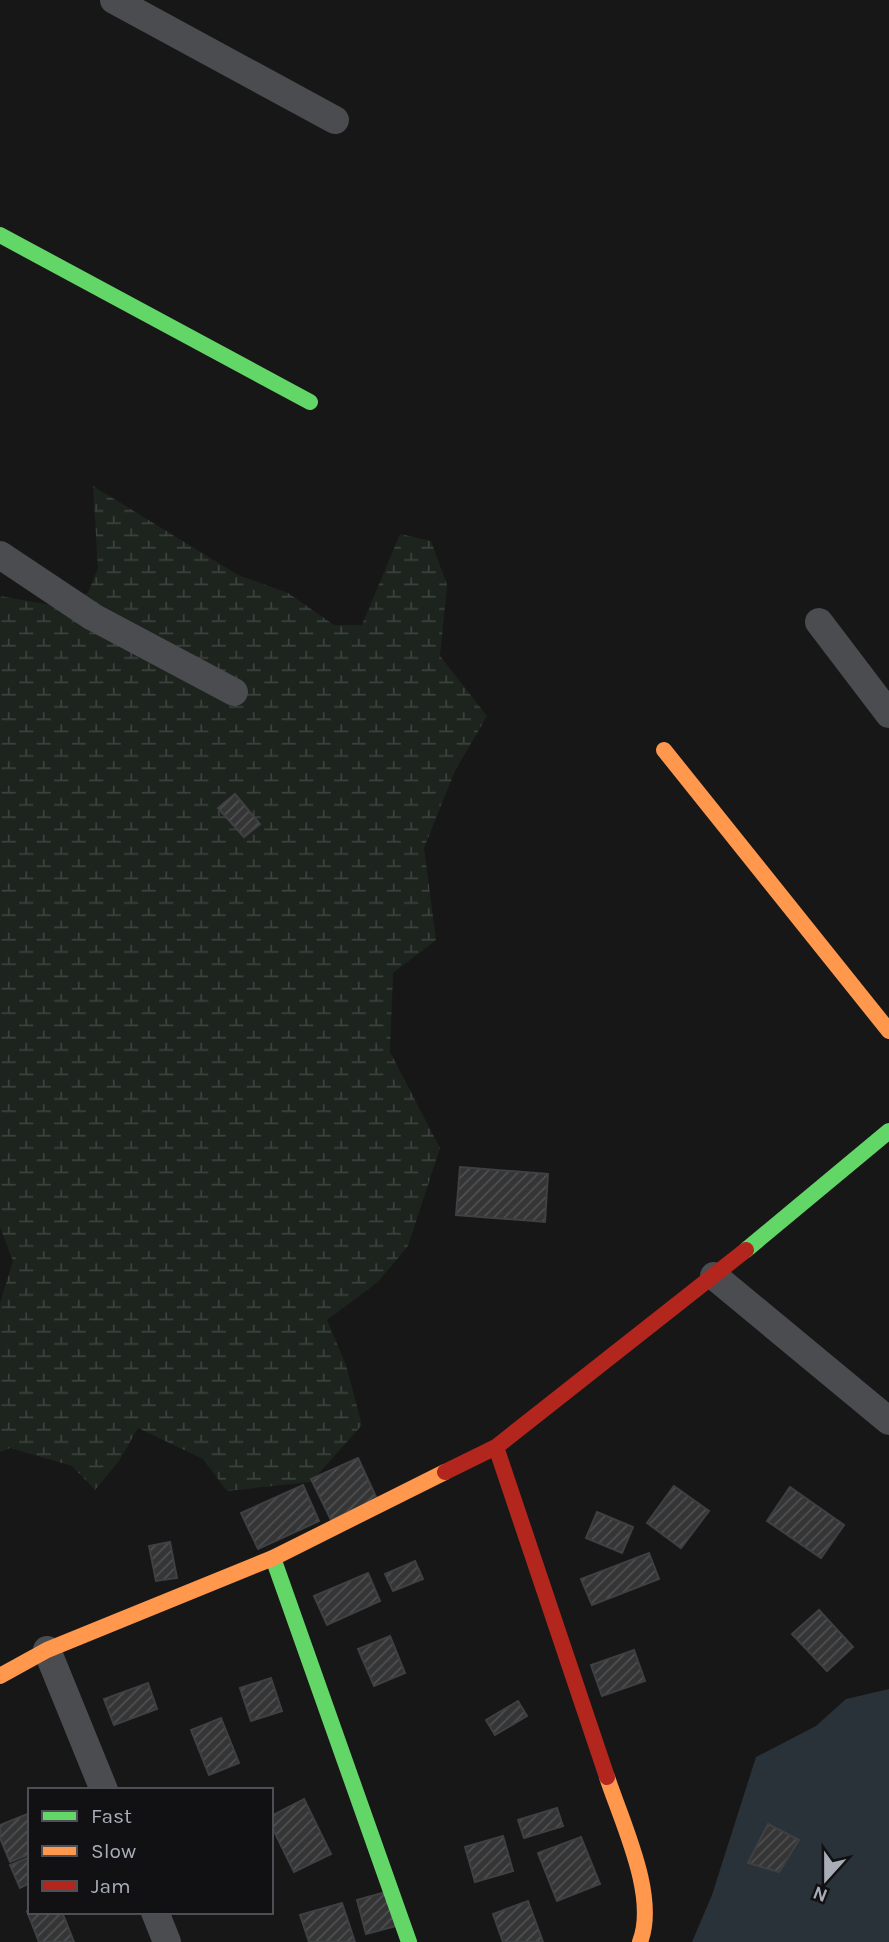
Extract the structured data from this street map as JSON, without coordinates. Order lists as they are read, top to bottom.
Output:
{
  "legend": ["Fast", "Slow", "Jam"],
  "north": "bottom"
}
